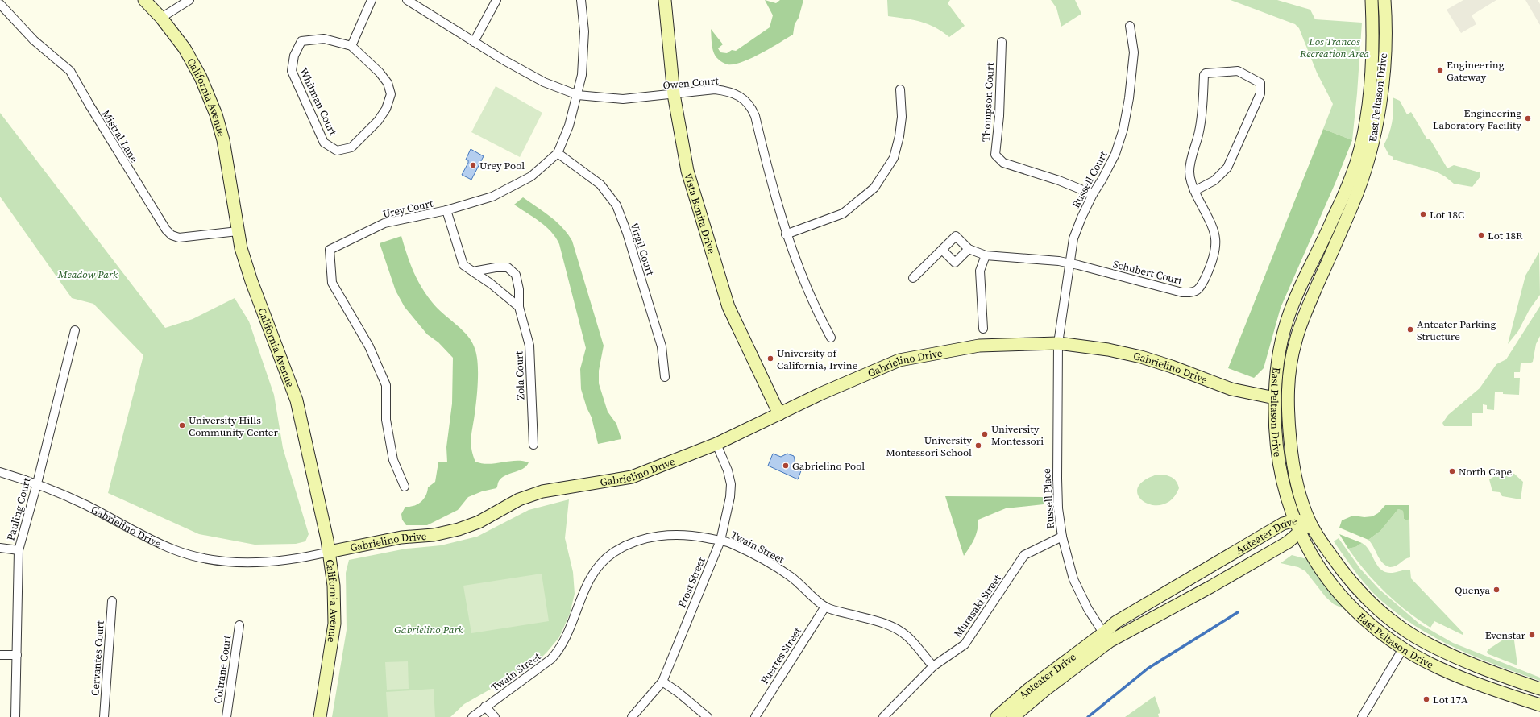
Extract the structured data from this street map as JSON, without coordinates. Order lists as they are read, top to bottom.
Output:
{
  "streets": {
    "main road": [
      "California Avenue",
      "East Peltason Drive",
      "Vista Bonita Drive",
      "Gabrielino Drive",
      "Anteater Drive"
    ],
    "street": [
      "Owen Court",
      "Whitman Court",
      "Thompson Court",
      "Mistral Lane",
      "Russell Court",
      "Urey Court",
      "Virgil Court",
      "Schubert Court",
      "Zola Court",
      "Russell Place",
      "Pauling Court",
      "Twain Street",
      "Frost Street",
      "Murasaki Street",
      "Fuertes Street",
      "Cervantes Court",
      "Coltrane Court"
    ]
  },
  "crossings": [
    ["Owen Court", "Urey Court"],
    ["Owen Court", "Vista Bonita Drive"],
    ["California Avenue", "Mistral Lane"],
    ["California Avenue", "Gabrielino Drive"],
    ["East Peltason Drive", "Gabrielino Drive"],
    ["East Peltason Drive", "Anteater Drive"],
    ["Thompson Court", "Russell Court"],
    ["Russell Court", "Schubert Court"],
    ["Russell Court", "Gabrielino Drive"],
    ["Russell Court", "Russell Place"],
    ["Urey Court", "Virgil Court"],
    ["Vista Bonita Drive", "Gabrielino Drive"],
    ["Gabrielino Drive", "Russell Place"],
    ["Gabrielino Drive", "Pauling Court"],
    ["Gabrielino Drive", "Frost Street"],
    ["Russell Place", "Anteater Drive"],
    ["Russell Place", "Murasaki Street"],
    ["Twain Street", "Frost Street"],
    ["Twain Street", "Murasaki Street"],
    ["Twain Street", "Fuertes Street"]
  ],
  "parks": ["Los Trancos Recreation Area", "Meadow Park", "Gabrielino Park"],
  "places": [
    "Engineering Gateway",
    "Engineering Laboratory Facility",
    "Urey Pool",
    "Lot 18C",
    "Lot 18R",
    "Anteater Parking Structure",
    "University of California, Irvine",
    "University Hills Community Center",
    "University Montessori",
    "University Montessori School",
    "Gabrielino Pool",
    "North Cape",
    "Quenya",
    "Evenstar",
    "Lot 17A"
  ]
}
